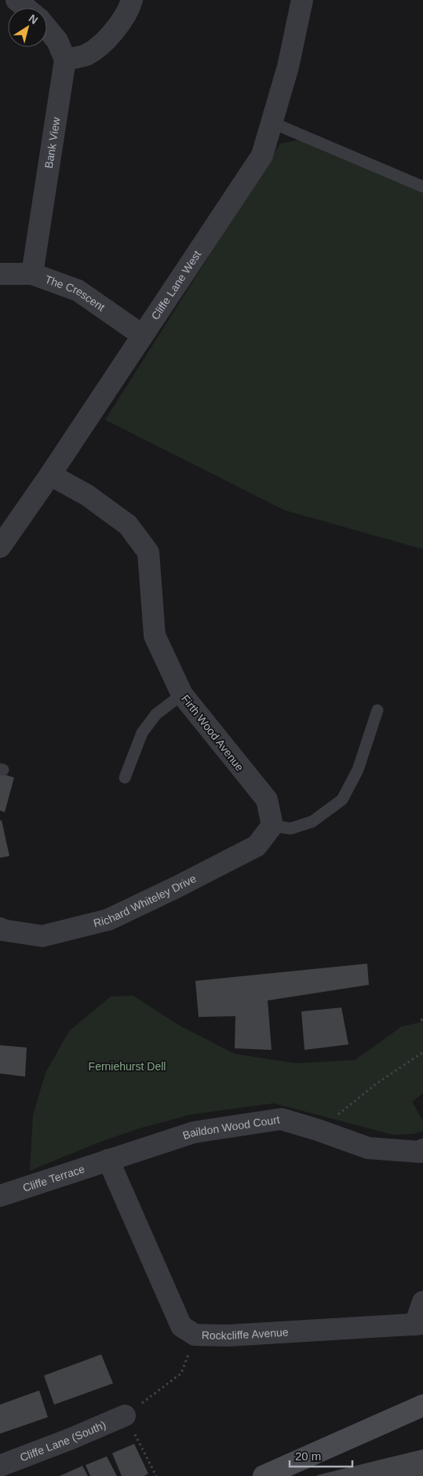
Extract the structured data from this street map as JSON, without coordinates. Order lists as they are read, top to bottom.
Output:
{
  "streets": {
    "street": [
      "Bank View",
      "Cliffe Lane West",
      "The Crescent",
      "Firth Wood Avenue",
      "Richard Whiteley Drive",
      "Baildon Wood Court",
      "Cliffe Terrace",
      "Rockcliffe Avenue",
      "Cliffe Lane (South)"
    ]
  },
  "crossings": [
    ["Bank View", "The Crescent"],
    ["Cliffe Lane West", "The Crescent"],
    ["Cliffe Lane West", "Firth Wood Avenue"],
    ["Firth Wood Avenue", "Richard Whiteley Drive"],
    ["Baildon Wood Court", "Cliffe Terrace"],
    ["Baildon Wood Court", "Rockcliffe Avenue"],
    ["Cliffe Terrace", "Rockcliffe Avenue"]
  ],
  "parks": ["Ferniehurst Dell"],
  "scale_bar": "20 m",
  "north": "top right"
}
